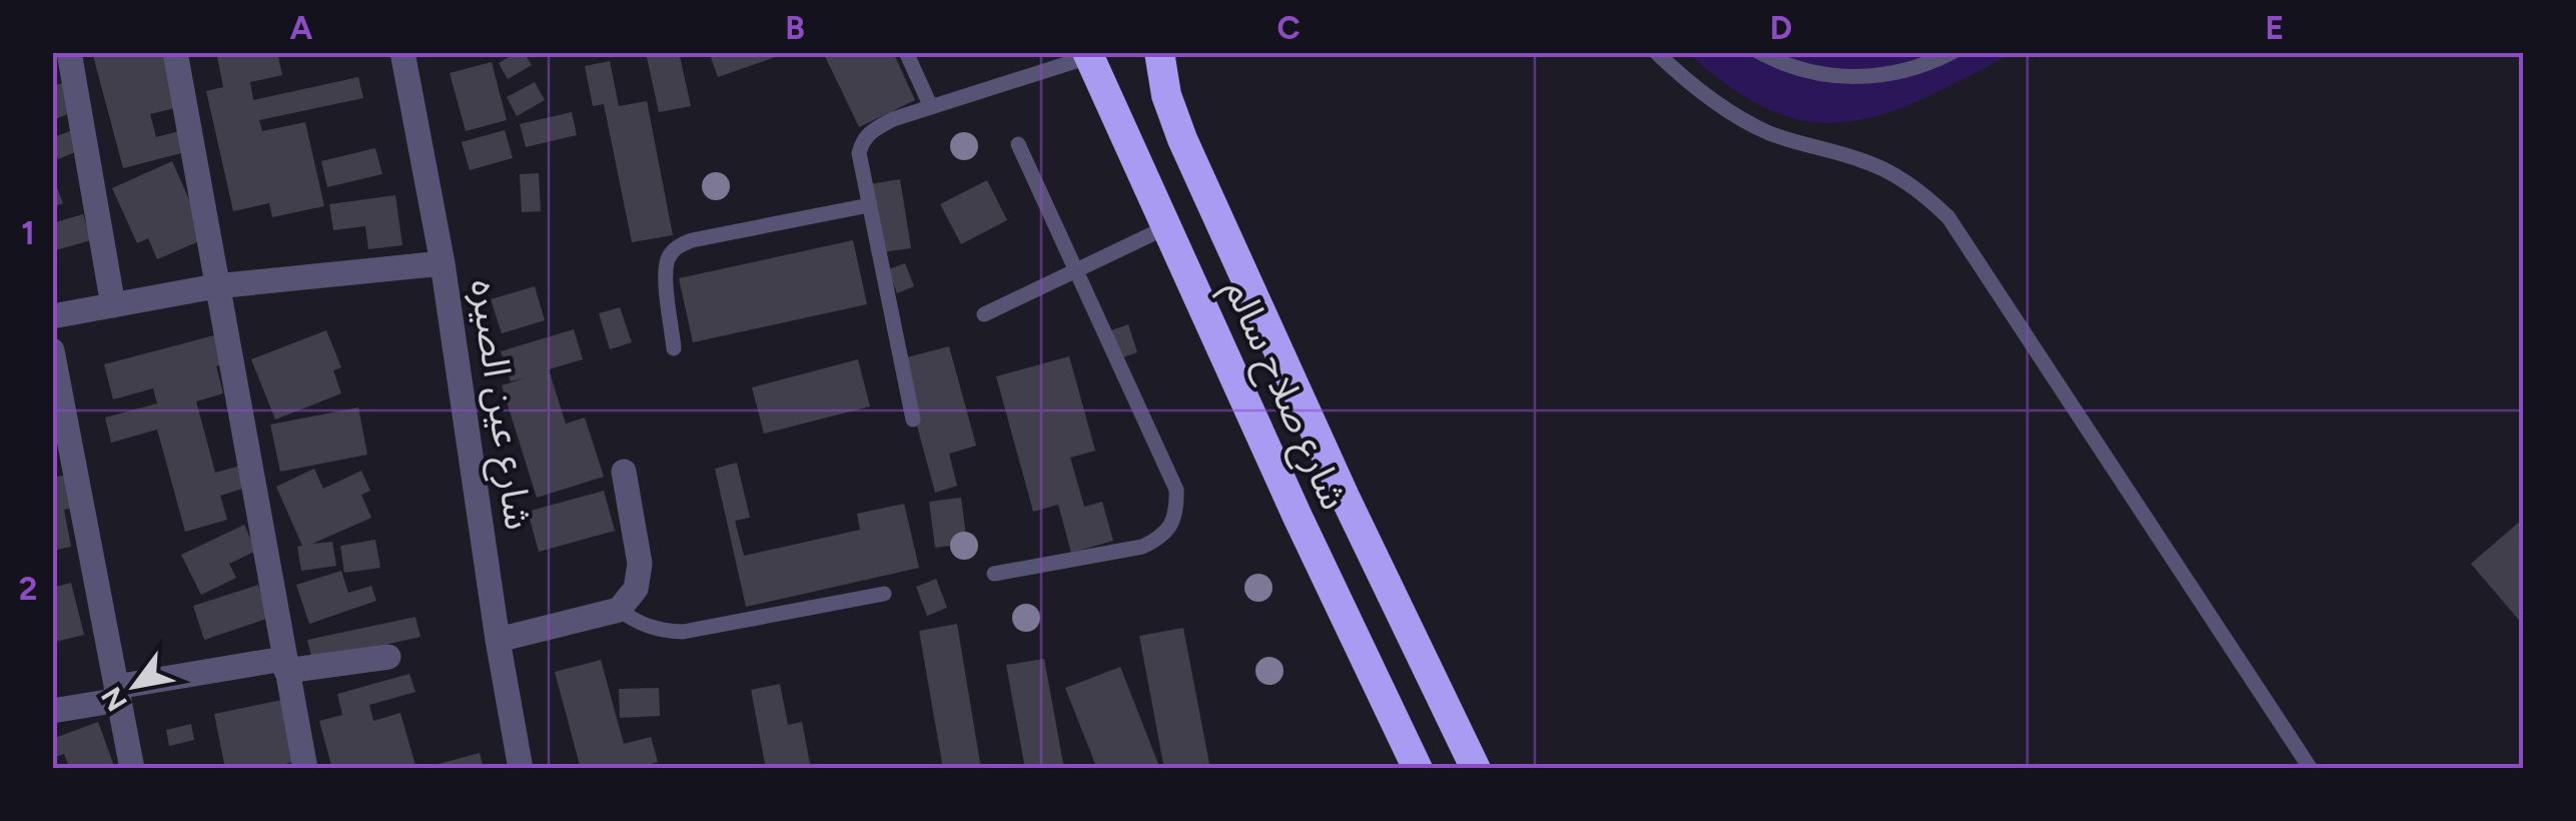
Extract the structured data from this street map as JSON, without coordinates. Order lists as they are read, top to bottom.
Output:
{
  "streets": {
    "highway": ["شارع صلاح سالم"],
    "street": ["شارع عين الصيره"]
  },
  "north": "bottom left",
  "grid": {
    "columns": [
      "A",
      "B",
      "C",
      "D",
      "E"
    ],
    "rows": ["1", "2"]
  }
}
